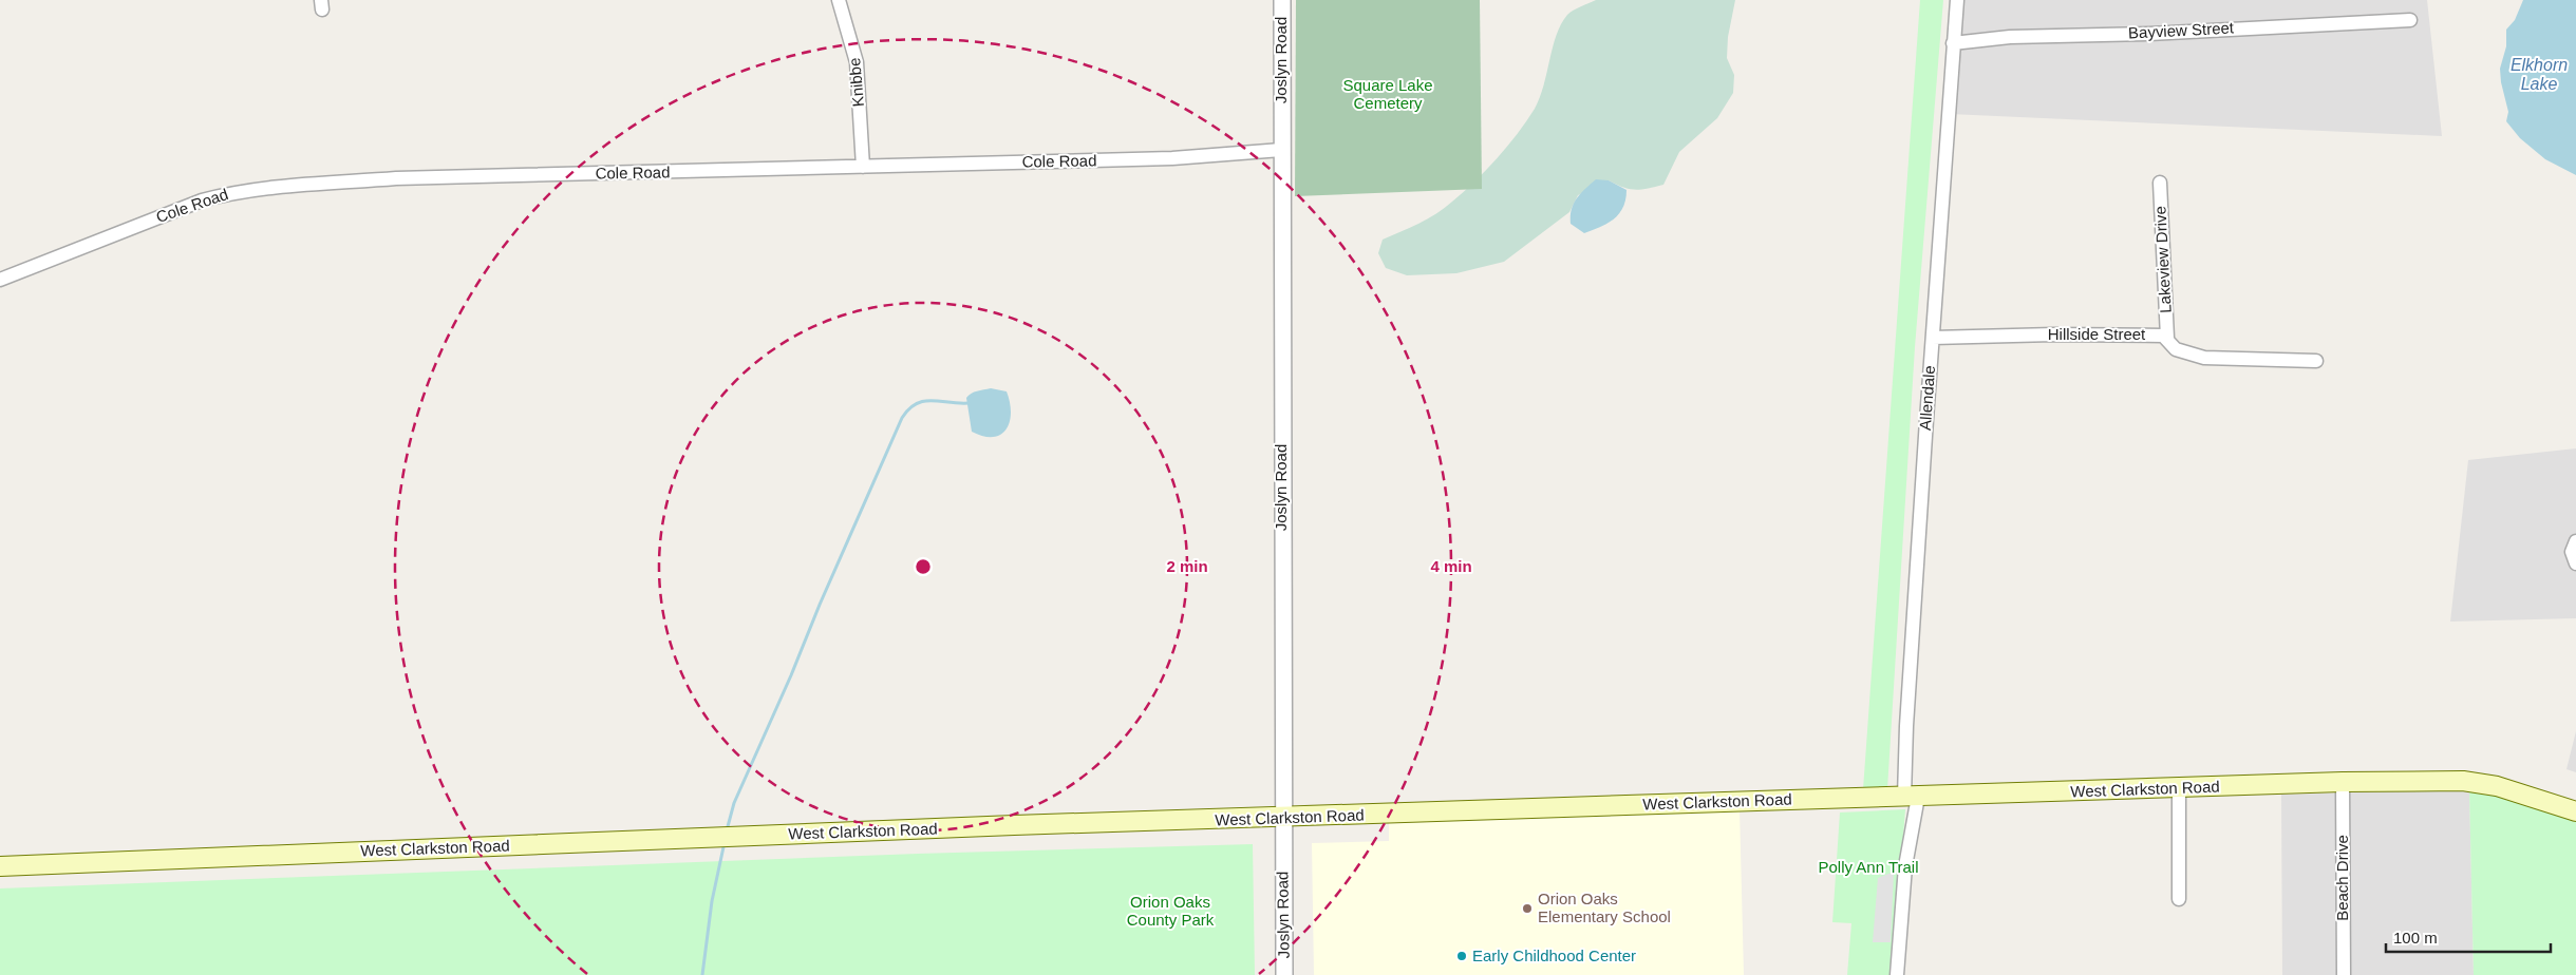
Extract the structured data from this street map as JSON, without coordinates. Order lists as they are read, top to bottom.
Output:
{
  "streets": {
    "main road": ["West Clarkston Road"],
    "street": [
      "Bayview Street",
      "Joslyn Road",
      "Knibbe",
      "Cole Road",
      "Lakeview Drive",
      "Hillside Street",
      "Allendale",
      "Beach Drive"
    ]
  },
  "crossings": [
    ["Bayview Street", "Allendale"],
    ["Joslyn Road", "Cole Road"],
    ["Joslyn Road", "West Clarkston Road"],
    ["Knibbe", "Cole Road"],
    ["Lakeview Drive", "Hillside Street"],
    ["Hillside Street", "Allendale"],
    ["Allendale", "West Clarkston Road"],
    ["West Clarkston Road", "Beach Drive"]
  ],
  "water": ["Elkhorn Lake"],
  "parks": ["Square Lake Cemetery", "Polly Ann Trail", "Orion Oaks County Park"],
  "places": ["Orion Oaks Elementary School", "Early Childhood Center"],
  "scale_bar": "100 m",
  "rings": ["2 min", "4 min"]
}
